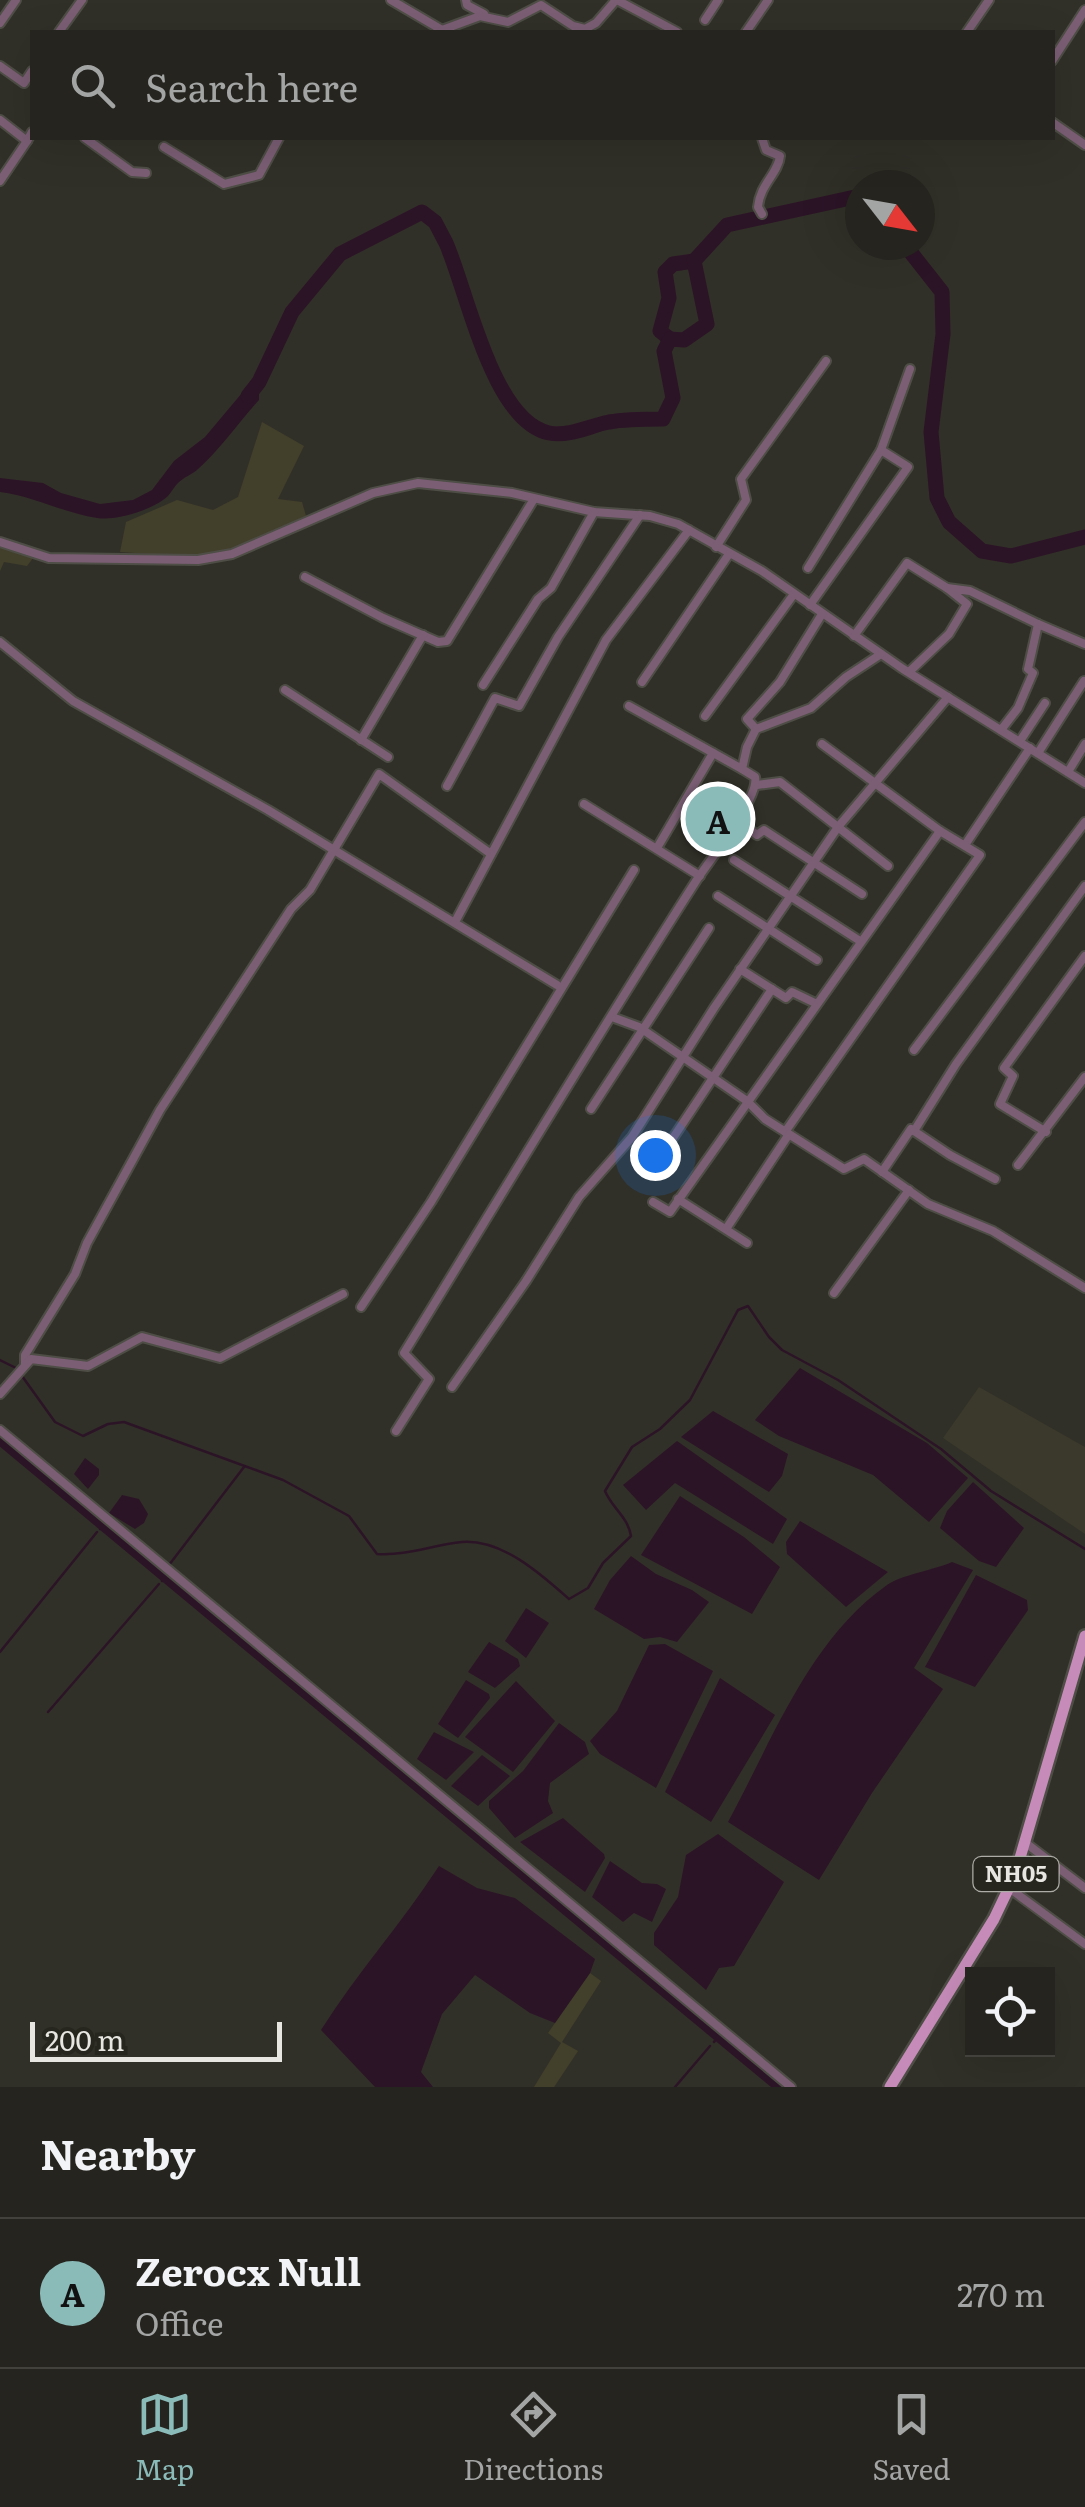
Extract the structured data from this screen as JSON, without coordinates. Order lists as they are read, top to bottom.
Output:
{
  "streets": {
    "main road": ["NH05"]
  },
  "scale_bar": "200 m",
  "north": "bottom right",
  "page": {
    "search": "Search here",
    "pins": "A",
    "scale": "200 m",
    "heading": "Nearby",
    "list": [
      {
        "mark": "A",
        "name": "Zerocx Null",
        "note": "Office",
        "value": "270 m"
      }
    ],
    "nav": ["Map", "Directions", "Saved"]
  }
}
